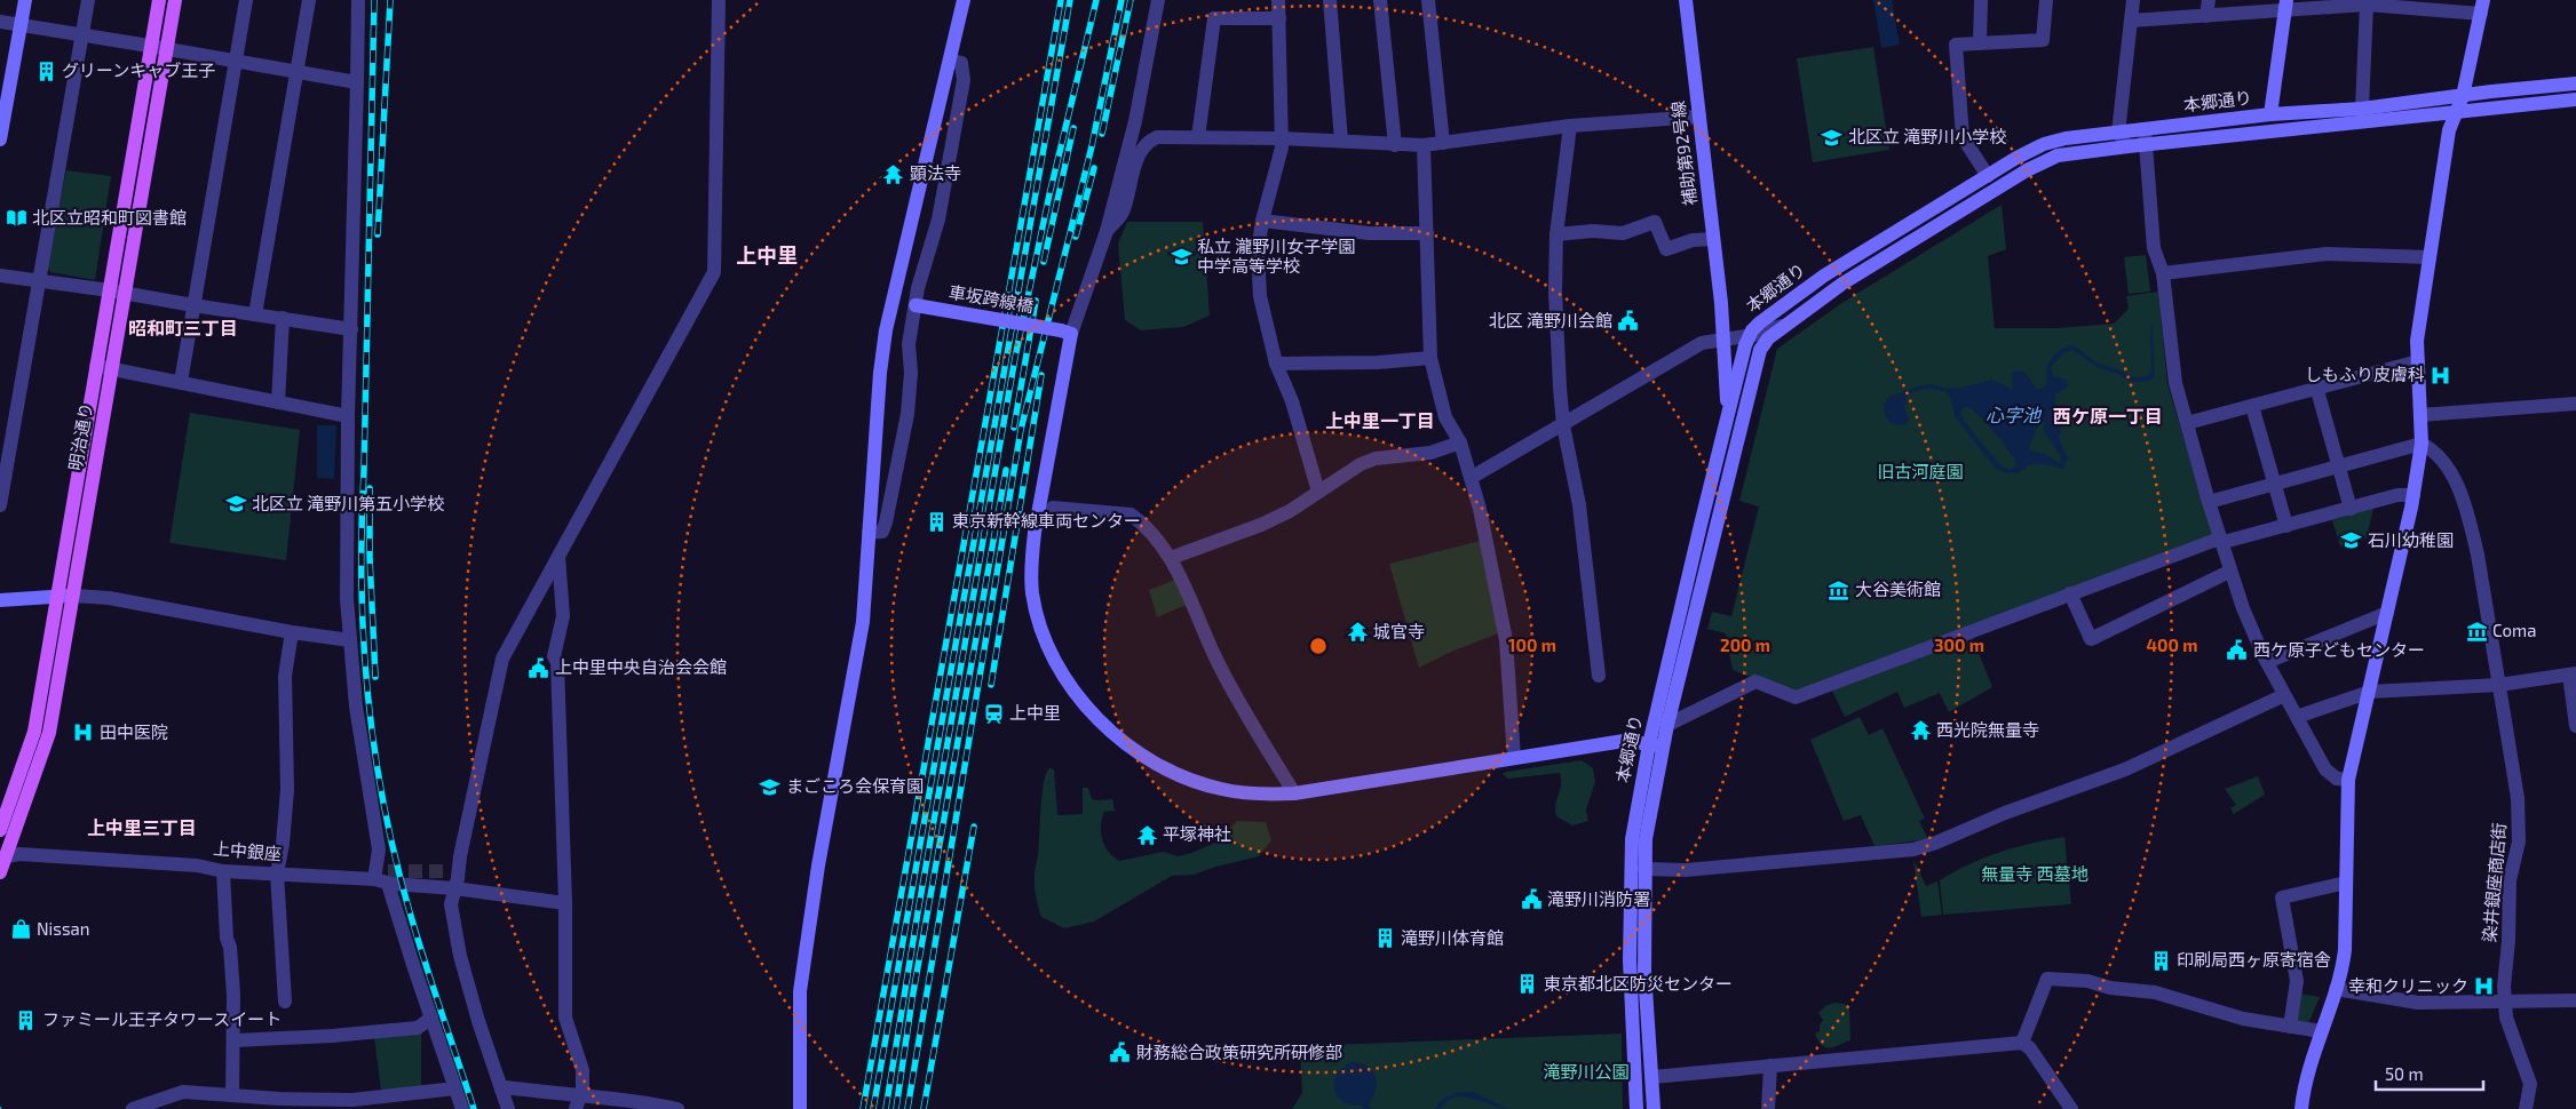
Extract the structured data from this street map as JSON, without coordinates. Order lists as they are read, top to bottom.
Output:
{
  "streets": {
    "main road": ["明治通り"],
    "street": [
      "本郷通り",
      "補助第92号線",
      "車坂跨線橋",
      "上中銀座",
      "染井銀座商店街"
    ]
  },
  "crossings": [
    ["本郷通り", "補助第92号線"],
    ["明治通り", "上中銀座"]
  ],
  "districts": [
    "上中里",
    "昭和町三丁目",
    "西ケ原一丁目",
    "上中里一丁目",
    "上中里三丁目"
  ],
  "water": ["心字池"],
  "parks": ["旧古河庭園", "無量寺 西墓地", "滝野川公園"],
  "places": {
    "building": [
      "グリーンキャブ王子",
      "東京新幹線車両センター",
      "滝野川体育館",
      "印刷局西ヶ原寄宿舎",
      "東京都北区防災センター",
      "ファミール王子タワースイート"
    ],
    "school or university": [
      "北区立 滝野川小学校",
      "私立 瀧野川女子学園 中学高等学校",
      "北区立 滝野川第五小学校",
      "石川幼稚園",
      "まごころ会保育園"
    ],
    "temple": [
      "顕法寺",
      "城官寺",
      "西光院無量寺",
      "平塚神社"
    ],
    "library": ["北区立昭和町図書館"],
    "public building": [
      "北区 滝野川会館",
      "西ケ原子どもセンター",
      "上中里中央自治会会館",
      "滝野川消防署",
      "財務総合政策研究所研修部"
    ],
    "hospital": ["しもふり皮膚科", "田中医院", "幸和クリニック"],
    "museum": ["大谷美術館", "Coma"],
    "station": ["上中里"],
    "shop": ["Nissan"]
  },
  "scale_bar": "50 m",
  "rings": [
    "100 m",
    "200 m",
    "300 m",
    "400 m"
  ]
}
